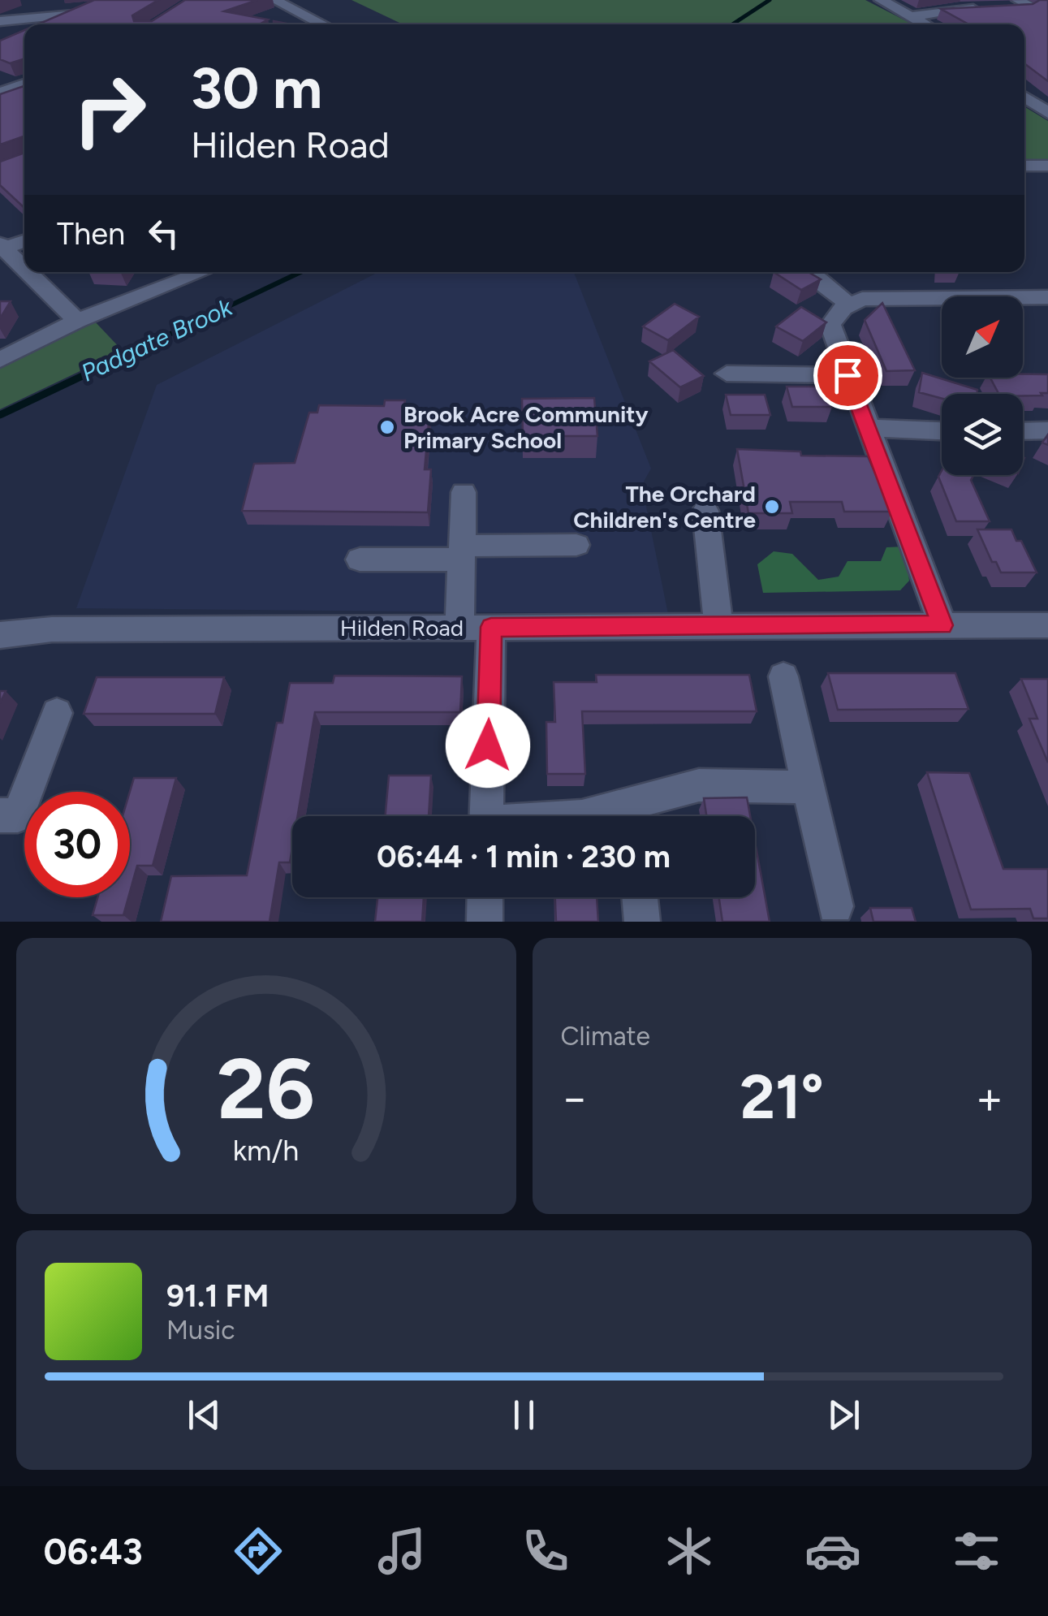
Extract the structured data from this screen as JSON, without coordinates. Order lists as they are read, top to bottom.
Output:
{
  "streets": {
    "street": ["Hilden Road"]
  },
  "water": ["Padgate Brook"],
  "places": ["Brook Acre Community Primary School", "The Orchard Children's Centre"],
  "north": "top right",
  "page": {
    "turn": ["30 m", "Hilden Road"],
    "then": "Then",
    "limit": "30",
    "trip": "06:44 · 1 min · 230 m",
    "tile": "Climate",
    "heat": ["−", "21°", "+"],
    "song": ["91.1 FM", "Music"],
    "tabs": "06:43",
    "gauge": ["26", "km/h"]
  }
}
